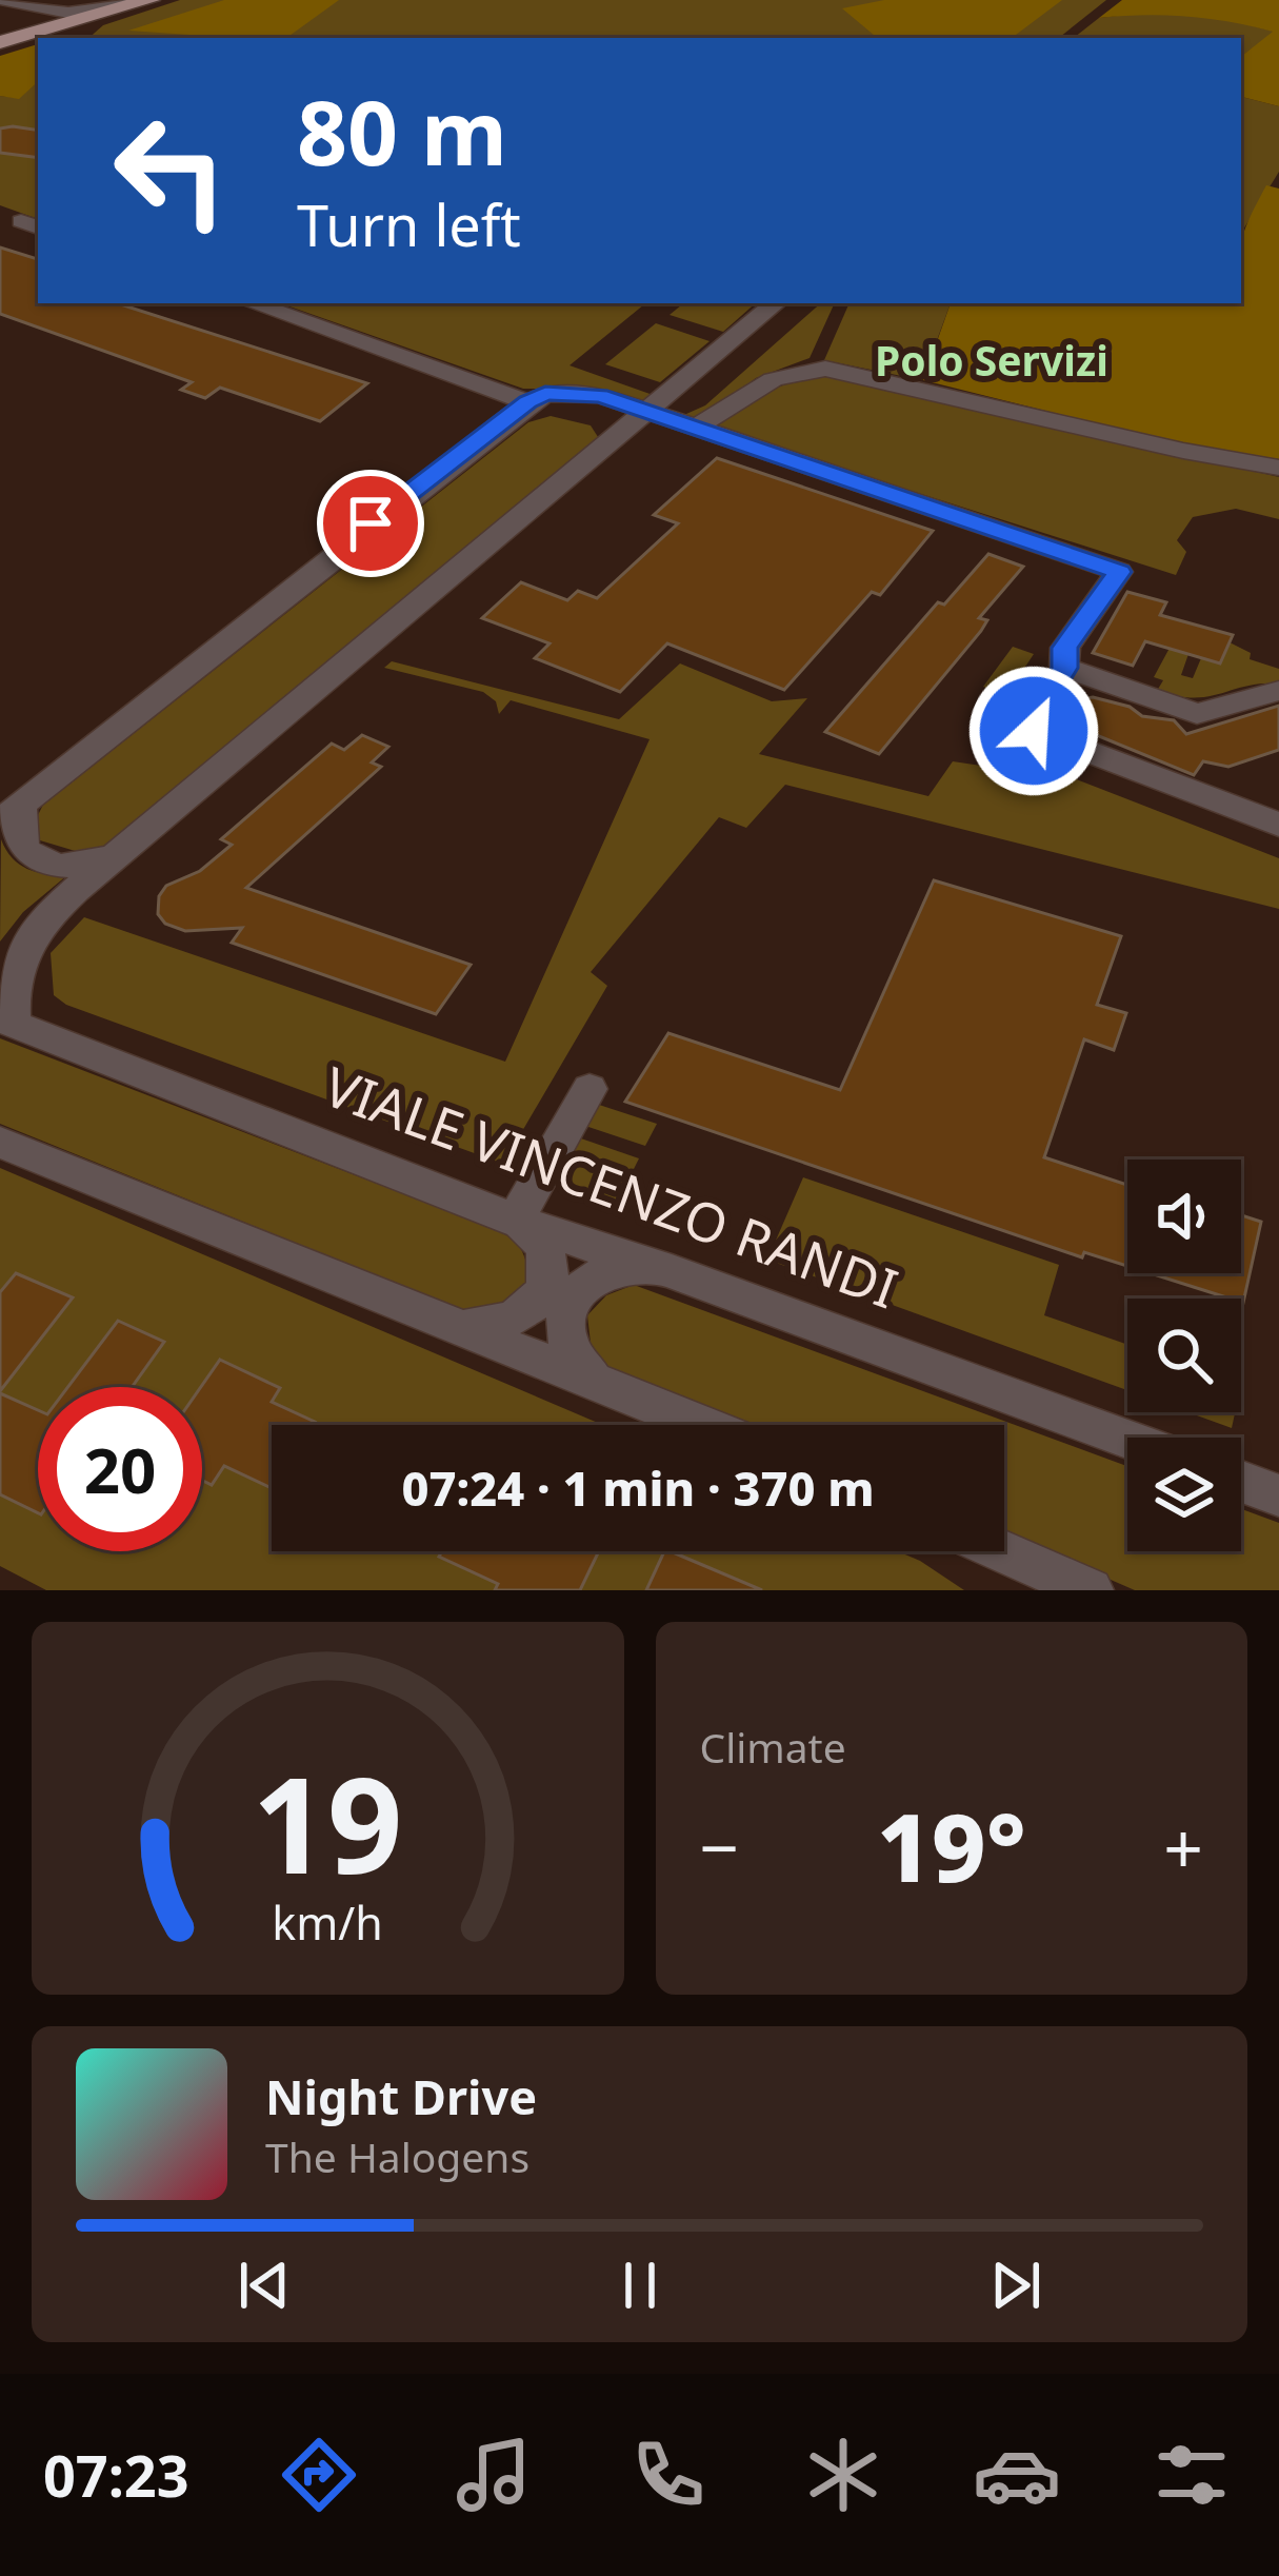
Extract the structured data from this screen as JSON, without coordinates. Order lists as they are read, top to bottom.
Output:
{
  "streets": {
    "street": ["VIALE VINCENZO RANDI"]
  },
  "districts": ["Polo Servizi"],
  "page": {
    "turn": ["80 m", "Turn left"],
    "limit": "20",
    "trip": "07:24 · 1 min · 370 m",
    "tile": "Climate",
    "heat": ["−", "19°", "+"],
    "song": ["Night Drive", "The Halogens"],
    "tabs": "07:23",
    "gauge": ["19", "km/h"]
  }
}
